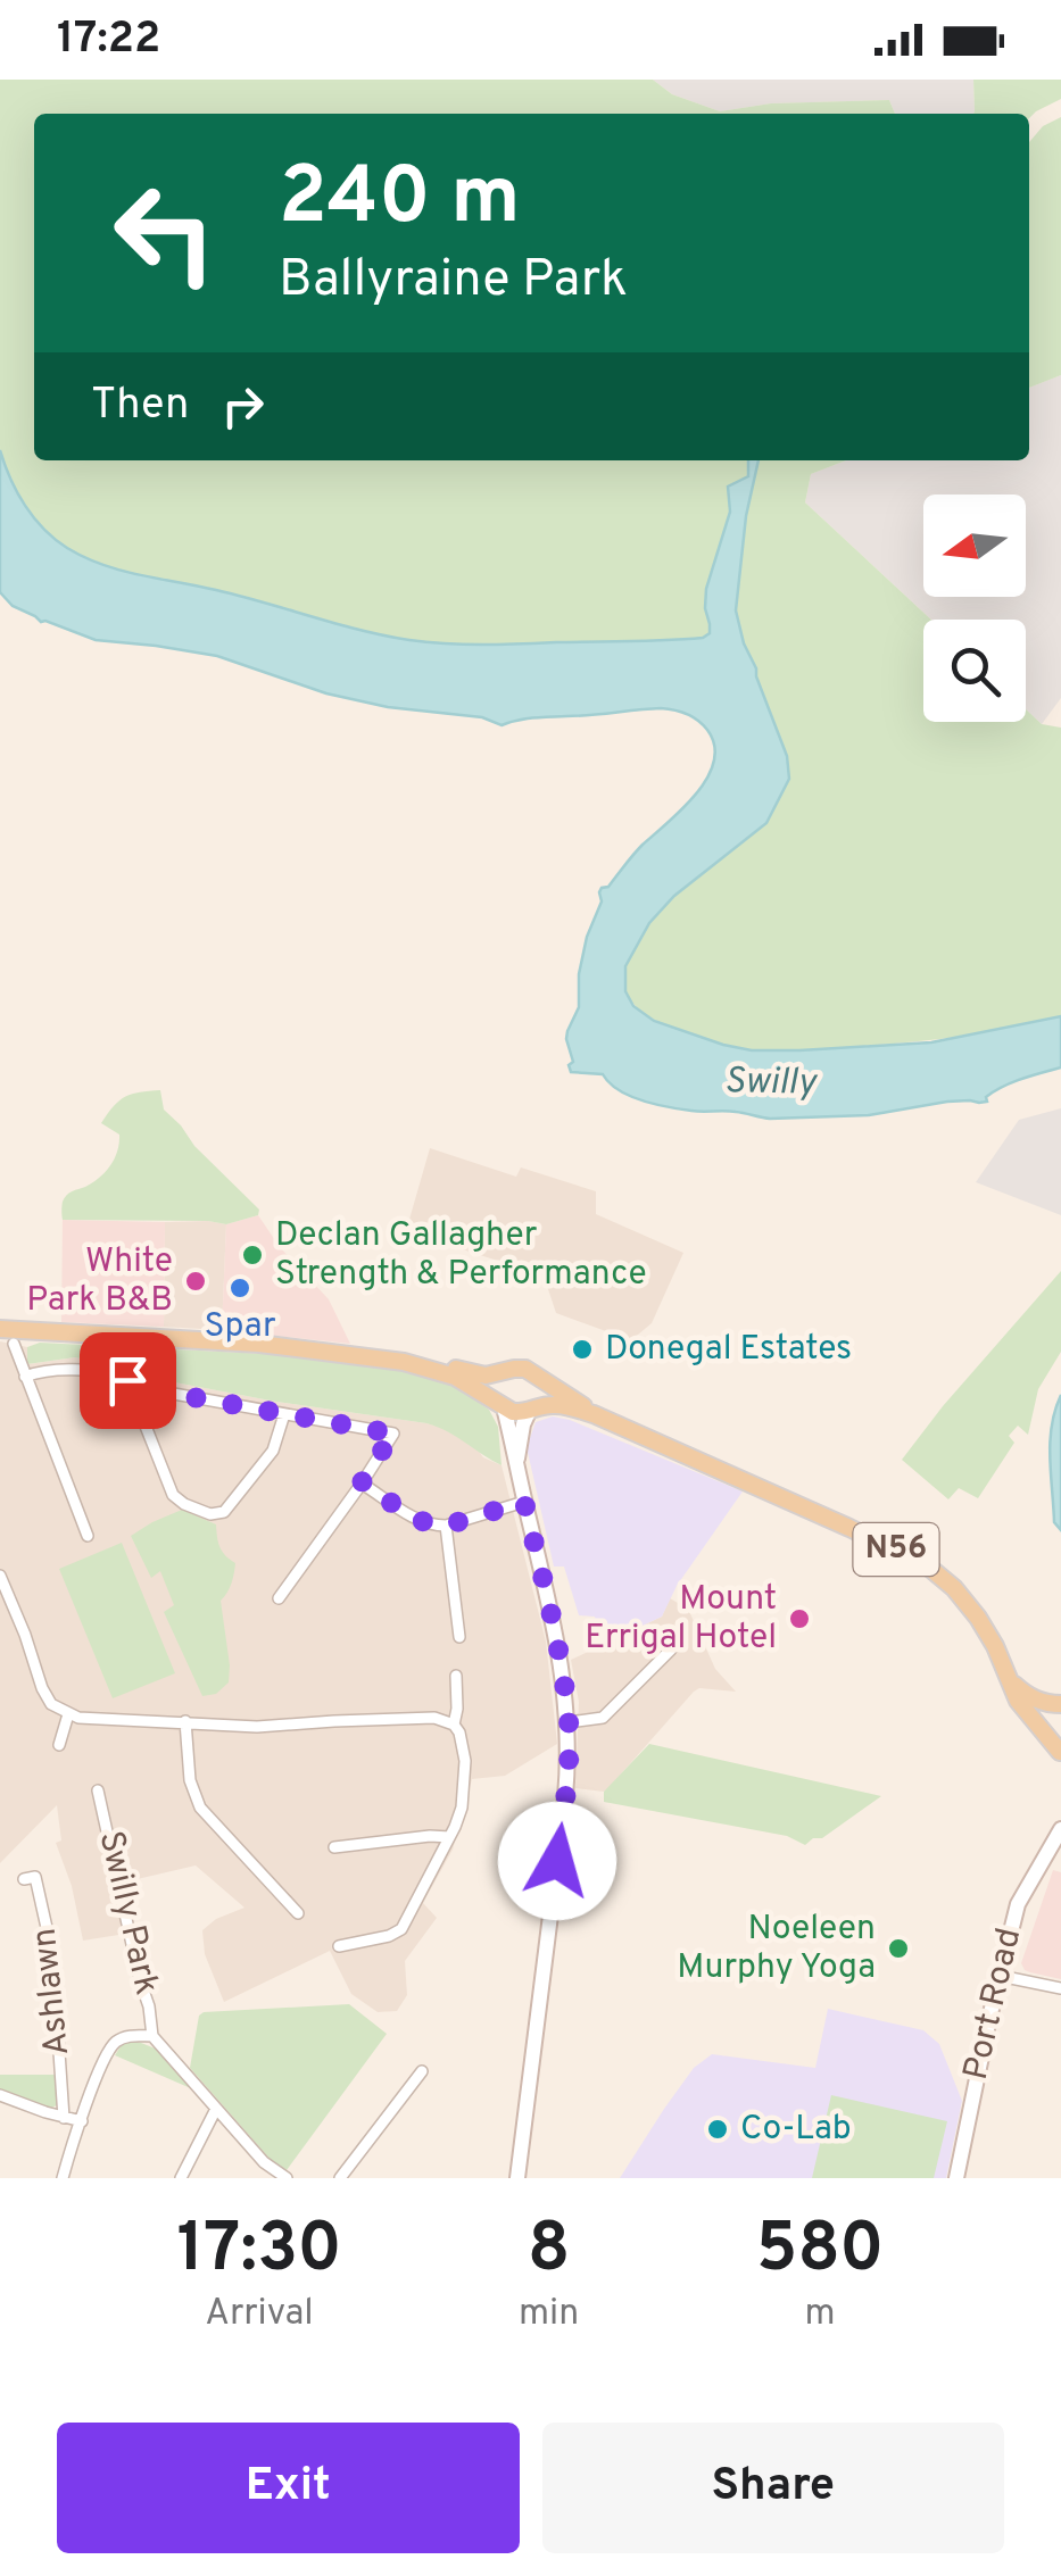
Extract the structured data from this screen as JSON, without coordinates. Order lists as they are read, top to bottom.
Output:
{
  "streets": {
    "main road": ["N56", "Port Road"],
    "street": ["Swilly Park", "Ashlawn"]
  },
  "crossings": [
    ["Swilly Park", "Ashlawn"]
  ],
  "water": ["Swilly"],
  "places": [
    "Declan Gallagher Strength & Performance",
    "White Park B&B",
    "Spar",
    "Donegal Estates",
    "Mount Errigal Hotel",
    "Noeleen Murphy Yoga",
    "Co-Lab"
  ],
  "north": "left",
  "page": {
    "status": "17:22",
    "turn": ["240 m", "Ballyraine Park"],
    "then": "Then",
    "eta": [
      "17:30",
      "Arrival",
      "8",
      "min",
      "580",
      "m"
    ],
    "buttons": ["Exit", "Share"]
  }
}
